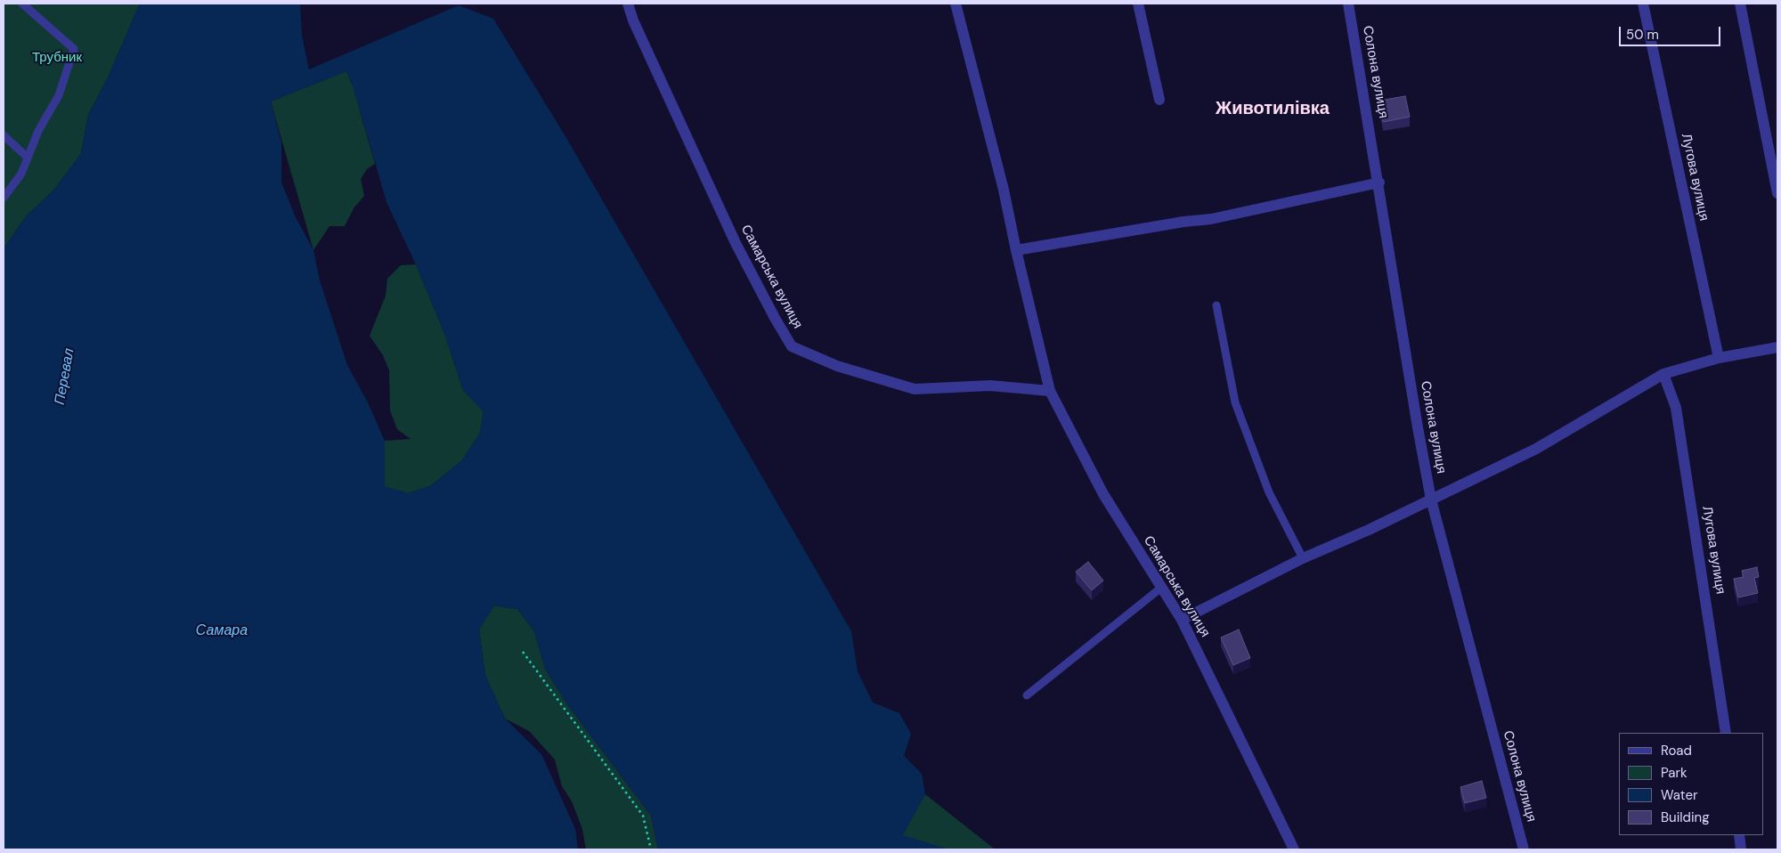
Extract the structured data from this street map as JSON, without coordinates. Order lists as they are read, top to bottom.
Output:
{
  "streets": {
    "street": ["Солона вулиця", "Лугова вулиця", "Самарська вулиця"]
  },
  "districts": ["Животилівка"],
  "water": ["Перевал", "Самара"],
  "parks": ["Трубник"],
  "legend": [
    "Road",
    "Park",
    "Water",
    "Building"
  ],
  "scale_bar": "50 m"
}
